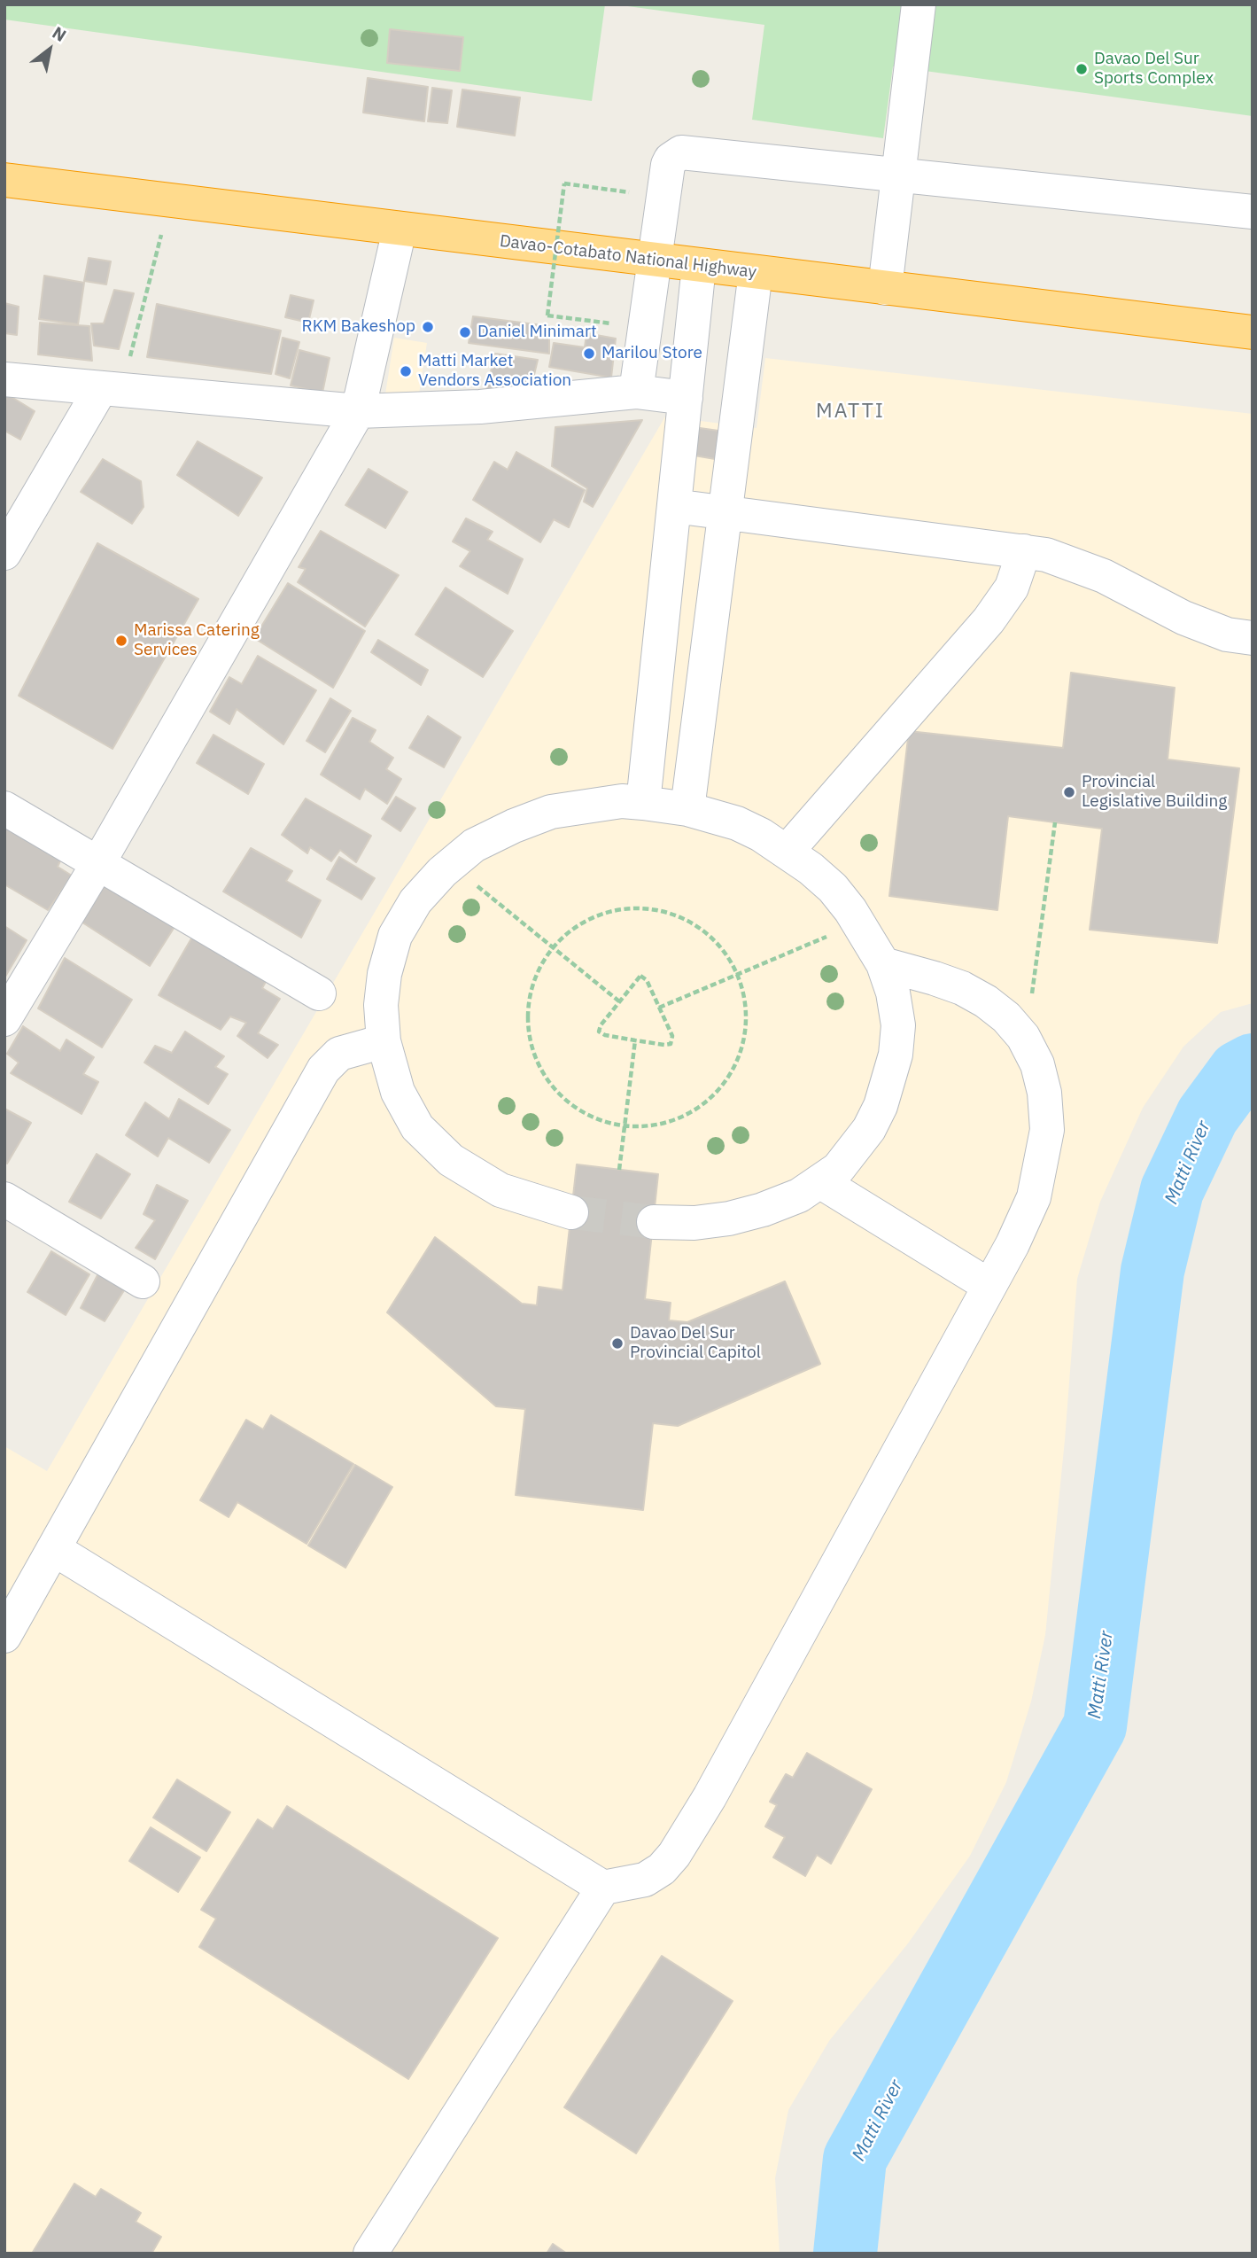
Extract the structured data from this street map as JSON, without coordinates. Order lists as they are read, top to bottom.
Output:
{
  "streets": {
    "highway": ["Davao-Cotabato National Highway"]
  },
  "districts": ["MATTI"],
  "water": ["Matti River"],
  "places": [
    "Davao Del Sur Sports Complex",
    "RKM Bakeshop",
    "Daniel Minimart",
    "Marilou Store",
    "Matti Market Vendors Association",
    "Marissa Catering Services",
    "Provincial Legislative Building",
    "Davao Del Sur Provincial Capitol"
  ],
  "north": "top right"
}
